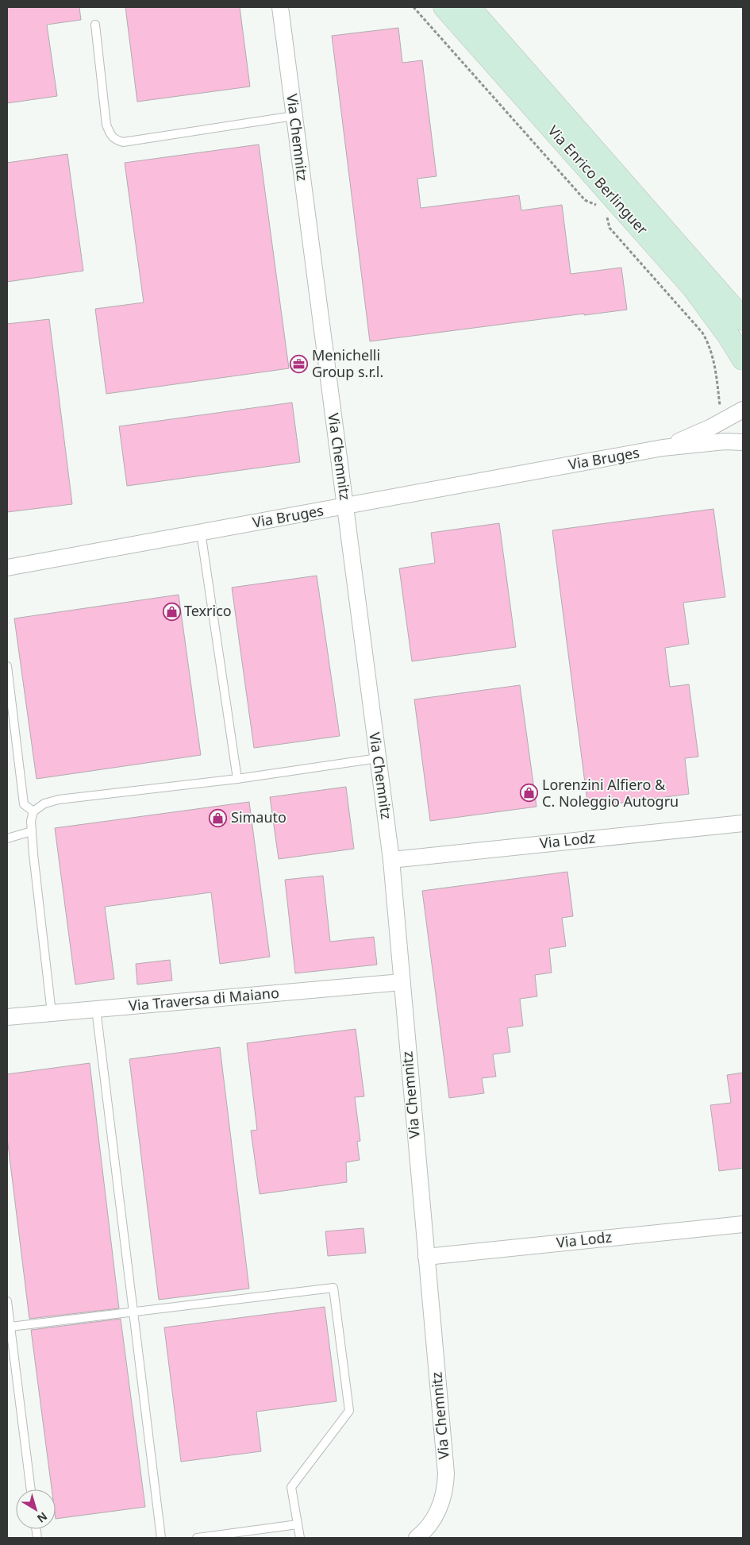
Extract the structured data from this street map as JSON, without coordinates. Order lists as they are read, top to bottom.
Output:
{
  "streets": {
    "main road": ["Via Enrico Berlinguer"],
    "street": [
      "Via Chemnitz",
      "Via Bruges",
      "Via Lodz",
      "Via Traversa di Maiano"
    ]
  },
  "crossings": [
    ["Via Chemnitz", "Via Bruges"],
    ["Via Chemnitz", "Via Lodz"],
    ["Via Chemnitz", "Via Traversa di Maiano"]
  ],
  "places": {
    "office": ["Menichelli Group s.r.l."],
    "shop": ["Texrico", "Lorenzini Alfiero & C. Noleggio Autogru", "Simauto"]
  },
  "north": "bottom right"
}
